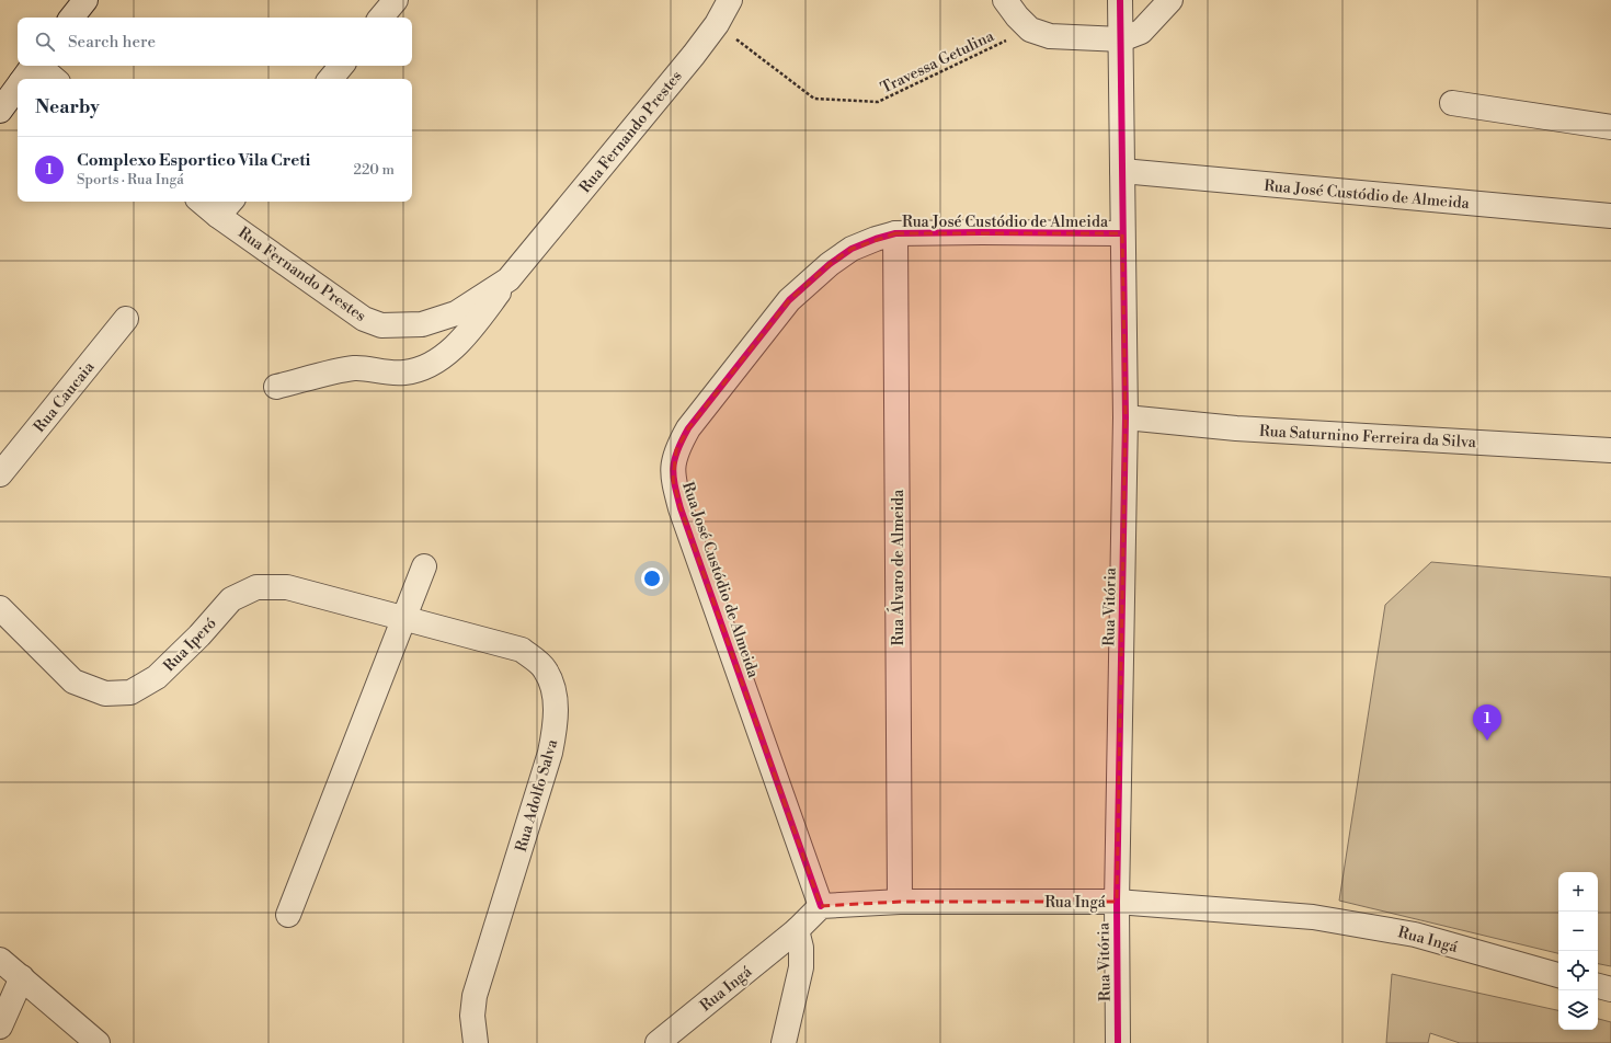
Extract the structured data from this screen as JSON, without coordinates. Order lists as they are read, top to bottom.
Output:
{
  "streets": {
    "street": [
      "Rua Fernando Prestes",
      "Rua José Custódio de Almeida",
      "Rua Caucaia",
      "Rua Saturnino Ferreira da Silva",
      "Rua Álvaro de Almeida",
      "Rua Vitória",
      "Rua Iperó",
      "Rua Adolfo Salva",
      "Rua Ingá"
    ],
    "path": ["Travessa Getulina"]
  },
  "crossings": [
    ["Travessa Getulina", "Rua Fernando Prestes"],
    ["Rua José Custódio de Almeida", "Rua Álvaro de Almeida"],
    ["Rua José Custódio de Almeida", "Rua Vitória"],
    ["Rua José Custódio de Almeida", "Rua Ingá"],
    ["Rua Saturnino Ferreira da Silva", "Rua Vitória"],
    ["Rua Álvaro de Almeida", "Rua Ingá"],
    ["Rua Vitória", "Rua Ingá"],
    ["Rua Iperó", "Rua Adolfo Salva"]
  ],
  "page": {
    "search": "Search here",
    "heading": "Nearby",
    "list": [
      {
        "mark": "1",
        "name": "Complexo Esportico Vila Creti",
        "note": "Sports · Rua Ingá",
        "value": "220 m"
      }
    ],
    "pins": "1",
    "map_buttons": ["+", "−"]
  }
}
